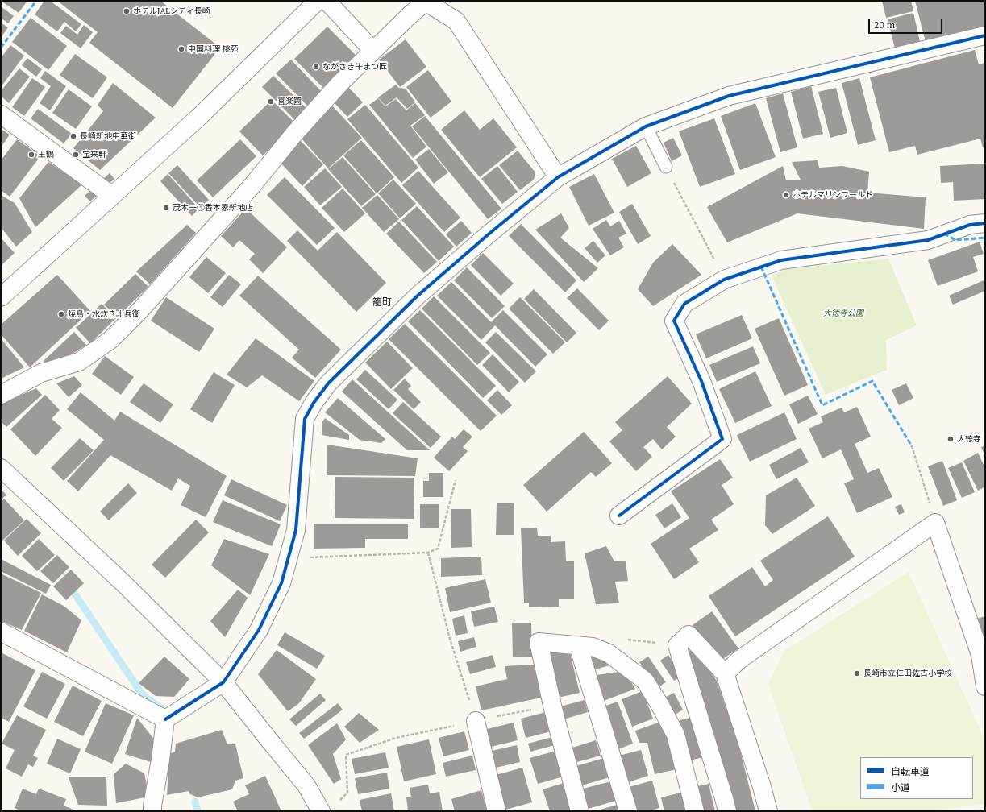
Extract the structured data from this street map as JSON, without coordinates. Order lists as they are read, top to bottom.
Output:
{
  "districts": ["籠町"],
  "parks": ["大徳寺公園"],
  "places": [
    "ホテルJALシティ長崎",
    "中国料理 桃苑",
    "ながさき牛まつ匠",
    "喜楽園",
    "長崎新地中華街",
    "王鶴",
    "宝来軒",
    "ホテルマリンワールド",
    "茂木一○香本家新地店",
    "焼鳥・水炊き十兵衛",
    "大徳寺",
    "長崎市立仁田佐古小学校"
  ],
  "legend": ["自転車道", "小道"],
  "scale_bar": "20 m"
}
